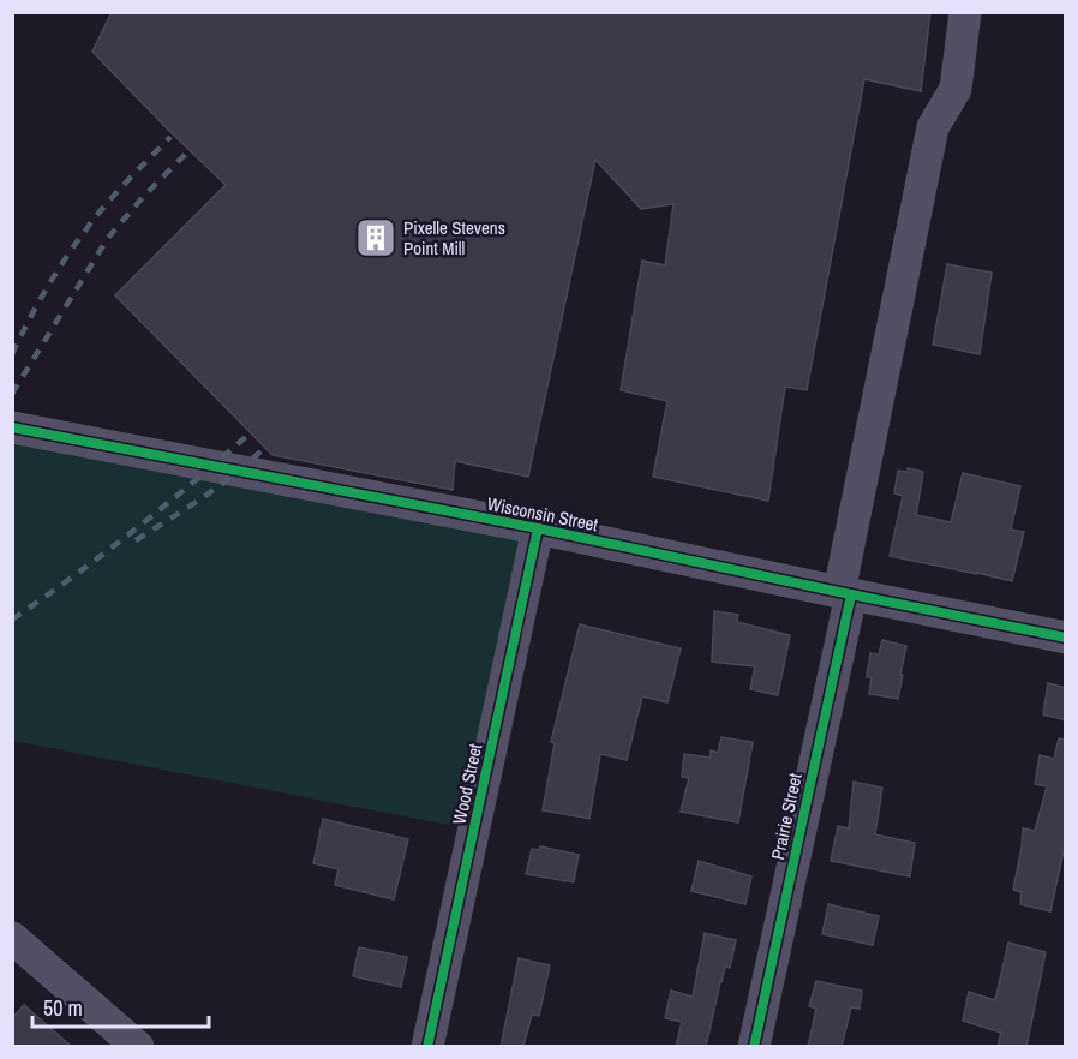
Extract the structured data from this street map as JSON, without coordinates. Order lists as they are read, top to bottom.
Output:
{
  "streets": {
    "street": ["Wisconsin Street", "Wood Street", "Prairie Street"]
  },
  "crossings": [
    ["Wisconsin Street", "Wood Street"],
    ["Wisconsin Street", "Prairie Street"]
  ],
  "places": {
    "building": ["Pixelle Stevens Point Mill"]
  },
  "scale_bar": "50 m"
}
